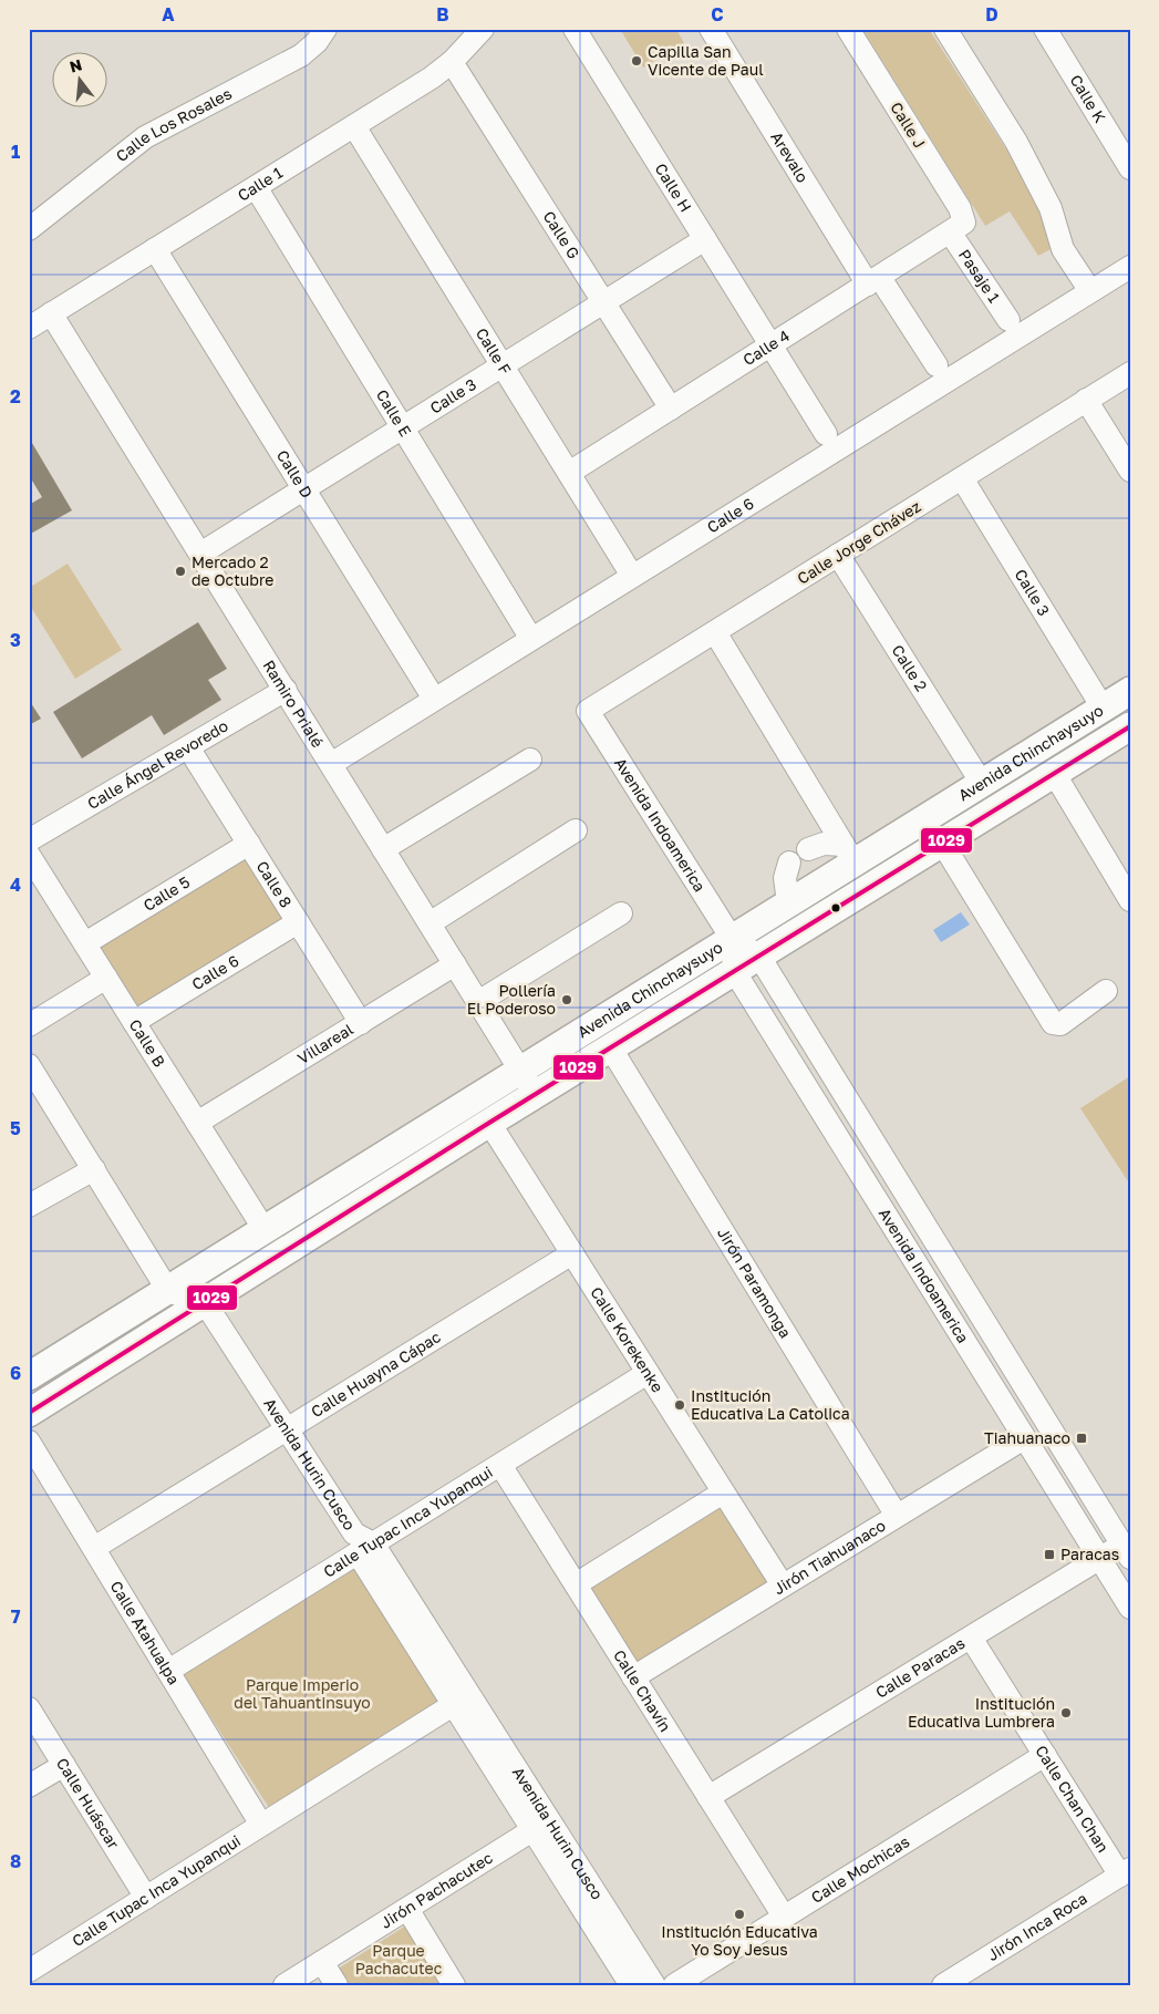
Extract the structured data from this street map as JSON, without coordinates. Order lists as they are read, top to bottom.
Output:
{
  "streets": {
    "main road": ["Avenida Chinchaysuyo"],
    "street": [
      "Calle K",
      "Calle Los Rosales",
      "Calle J",
      "Arevalo",
      "Calle 1",
      "Calle H",
      "Calle G",
      "Pasaje 1",
      "Calle 4",
      "Calle F",
      "Calle 3",
      "Calle E",
      "Calle D",
      "Calle 6",
      "Calle Jorge Chávez",
      "Calle 2",
      "Ramiro Prialé",
      "Calle Ángel Revoredo",
      "Avenida Indoamerica",
      "Calle 8",
      "Calle 5",
      "Calle B",
      "Villareal",
      "Jirón Paramonga",
      "Calle Korekenke",
      "Calle Huayna Cápac",
      "Avenida Hurin Cusco",
      "Calle Tupac Inca Yupanqui",
      "Jirón Tiahuanaco",
      "Calle Atahualpa",
      "Calle Paracas",
      "Calle Chavín",
      "Calle Chan Chan",
      "Calle Huáscar",
      "Calle Mochicas",
      "Jirón Pachacutec",
      "Jirón Inca Roca"
    ]
  },
  "crossings": [
    ["Calle J", "Pasaje 1"],
    ["Calle J", "Calle 4"],
    ["Arevalo", "Calle 4"],
    ["Calle 1", "Calle G"],
    ["Calle 1", "Calle F"],
    ["Calle 1", "Calle E"],
    ["Calle 1", "Calle D"],
    ["Calle 1", "Ramiro Prialé"],
    ["Calle H", "Calle 4"],
    ["Calle H", "Calle 3"],
    ["Calle G", "Calle 4"],
    ["Calle G", "Calle 3"],
    ["Pasaje 1", "Calle 4"],
    ["Calle 4", "Calle F"],
    ["Calle F", "Calle 3"],
    ["Calle F", "Calle 6"],
    ["Calle 3", "Calle E"],
    ["Calle 3", "Calle D"],
    ["Calle 3", "Calle Jorge Chávez"],
    ["Calle 3", "Ramiro Prialé"],
    ["Calle 3", "Avenida Chinchaysuyo"],
    ["Calle E", "Calle 6"],
    ["Calle D", "Calle 6"],
    ["Calle 6", "Ramiro Prialé"],
    ["Calle 6", "Calle 8"],
    ["Calle 6", "Calle B"],
    ["Calle Jorge Chávez", "Calle 2"],
    ["Calle Jorge Chávez", "Avenida Indoamerica"],
    ["Calle 2", "Avenida Chinchaysuyo"],
    ["Ramiro Prialé", "Avenida Chinchaysuyo"],
    ["Ramiro Prialé", "Calle Ángel Revoredo"],
    ["Ramiro Prialé", "Villareal"],
    ["Avenida Chinchaysuyo", "Avenida Indoamerica"],
    ["Avenida Chinchaysuyo", "Calle B"],
    ["Avenida Chinchaysuyo", "Jirón Paramonga"],
    ["Avenida Chinchaysuyo", "Calle Korekenke"],
    ["Avenida Chinchaysuyo", "Avenida Hurin Cusco"],
    ["Calle Ángel Revoredo", "Calle 8"],
    ["Avenida Indoamerica", "Jirón Tiahuanaco"],
    ["Avenida Indoamerica", "Calle Paracas"],
    ["Calle 8", "Calle 5"],
    ["Calle 8", "Villareal"],
    ["Calle 5", "Calle B"],
    ["Calle B", "Villareal"],
    ["Jirón Paramonga", "Jirón Tiahuanaco"],
    ["Calle Korekenke", "Calle Huayna Cápac"],
    ["Calle Korekenke", "Calle Tupac Inca Yupanqui"],
    ["Calle Korekenke", "Jirón Tiahuanaco"],
    ["Calle Huayna Cápac", "Avenida Hurin Cusco"],
    ["Calle Huayna Cápac", "Calle Atahualpa"],
    ["Avenida Hurin Cusco", "Calle Tupac Inca Yupanqui"],
    ["Avenida Hurin Cusco", "Jirón Pachacutec"],
    ["Calle Tupac Inca Yupanqui", "Calle Atahualpa"],
    ["Calle Tupac Inca Yupanqui", "Calle Chavín"],
    ["Calle Tupac Inca Yupanqui", "Calle Huáscar"],
    ["Jirón Tiahuanaco", "Calle Chavín"],
    ["Calle Paracas", "Calle Chavín"],
    ["Calle Paracas", "Calle Chan Chan"],
    ["Calle Chavín", "Calle Mochicas"],
    ["Calle Chan Chan", "Calle Mochicas"],
    ["Calle Chan Chan", "Jirón Inca Roca"]
  ],
  "parks": ["Parque Imperio del Tahuantinsuyo", "Parque Pachacutec"],
  "places": {
    "other": [
      "Capilla San Vicente de Paul",
      "Mercado 2 de Octubre",
      "Pollería El Poderoso",
      "Institución Educativa La Catolica",
      "Institución Educativa Lumbrera",
      "Institución Educativa Yo Soy Jesus"
    ],
    "transit": ["Tiahuanaco", "Paracas"]
  },
  "lines": ["transit line 1029"],
  "north": "top",
  "grid": {
    "columns": [
      "A",
      "B",
      "C",
      "D"
    ],
    "rows": [
      "1",
      "2",
      "3",
      "4",
      "5",
      "6",
      "7",
      "8"
    ]
  }
}
